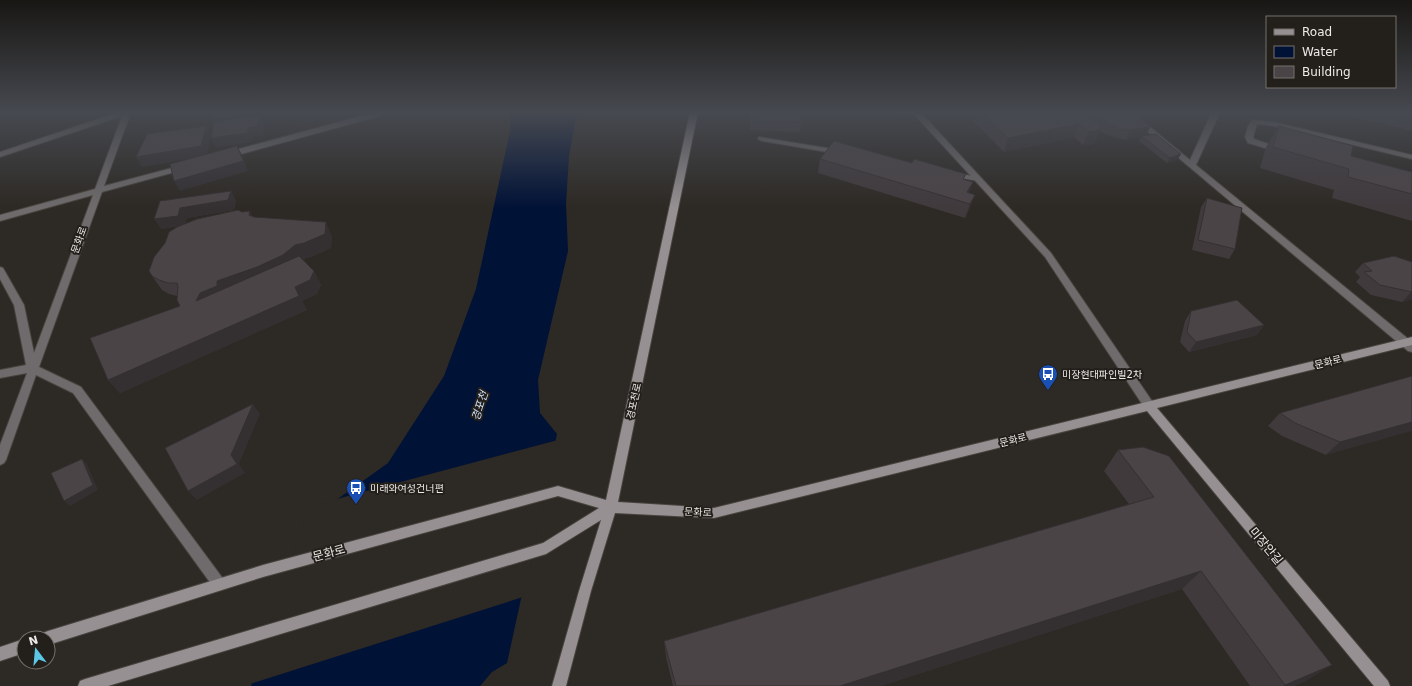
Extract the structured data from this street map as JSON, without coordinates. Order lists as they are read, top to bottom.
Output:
{
  "streets": {
    "street": ["문화로", "경포천로", "미장안길"]
  },
  "crossings": [
    ["문화로", "경포천로"],
    ["문화로", "미장안길"]
  ],
  "water": ["경포천"],
  "places": {
    "bus stop": ["미장현대파인빌2차", "미래와여성건너편"]
  },
  "legend": ["Road", "Water", "Building"],
  "north": "top"
}
